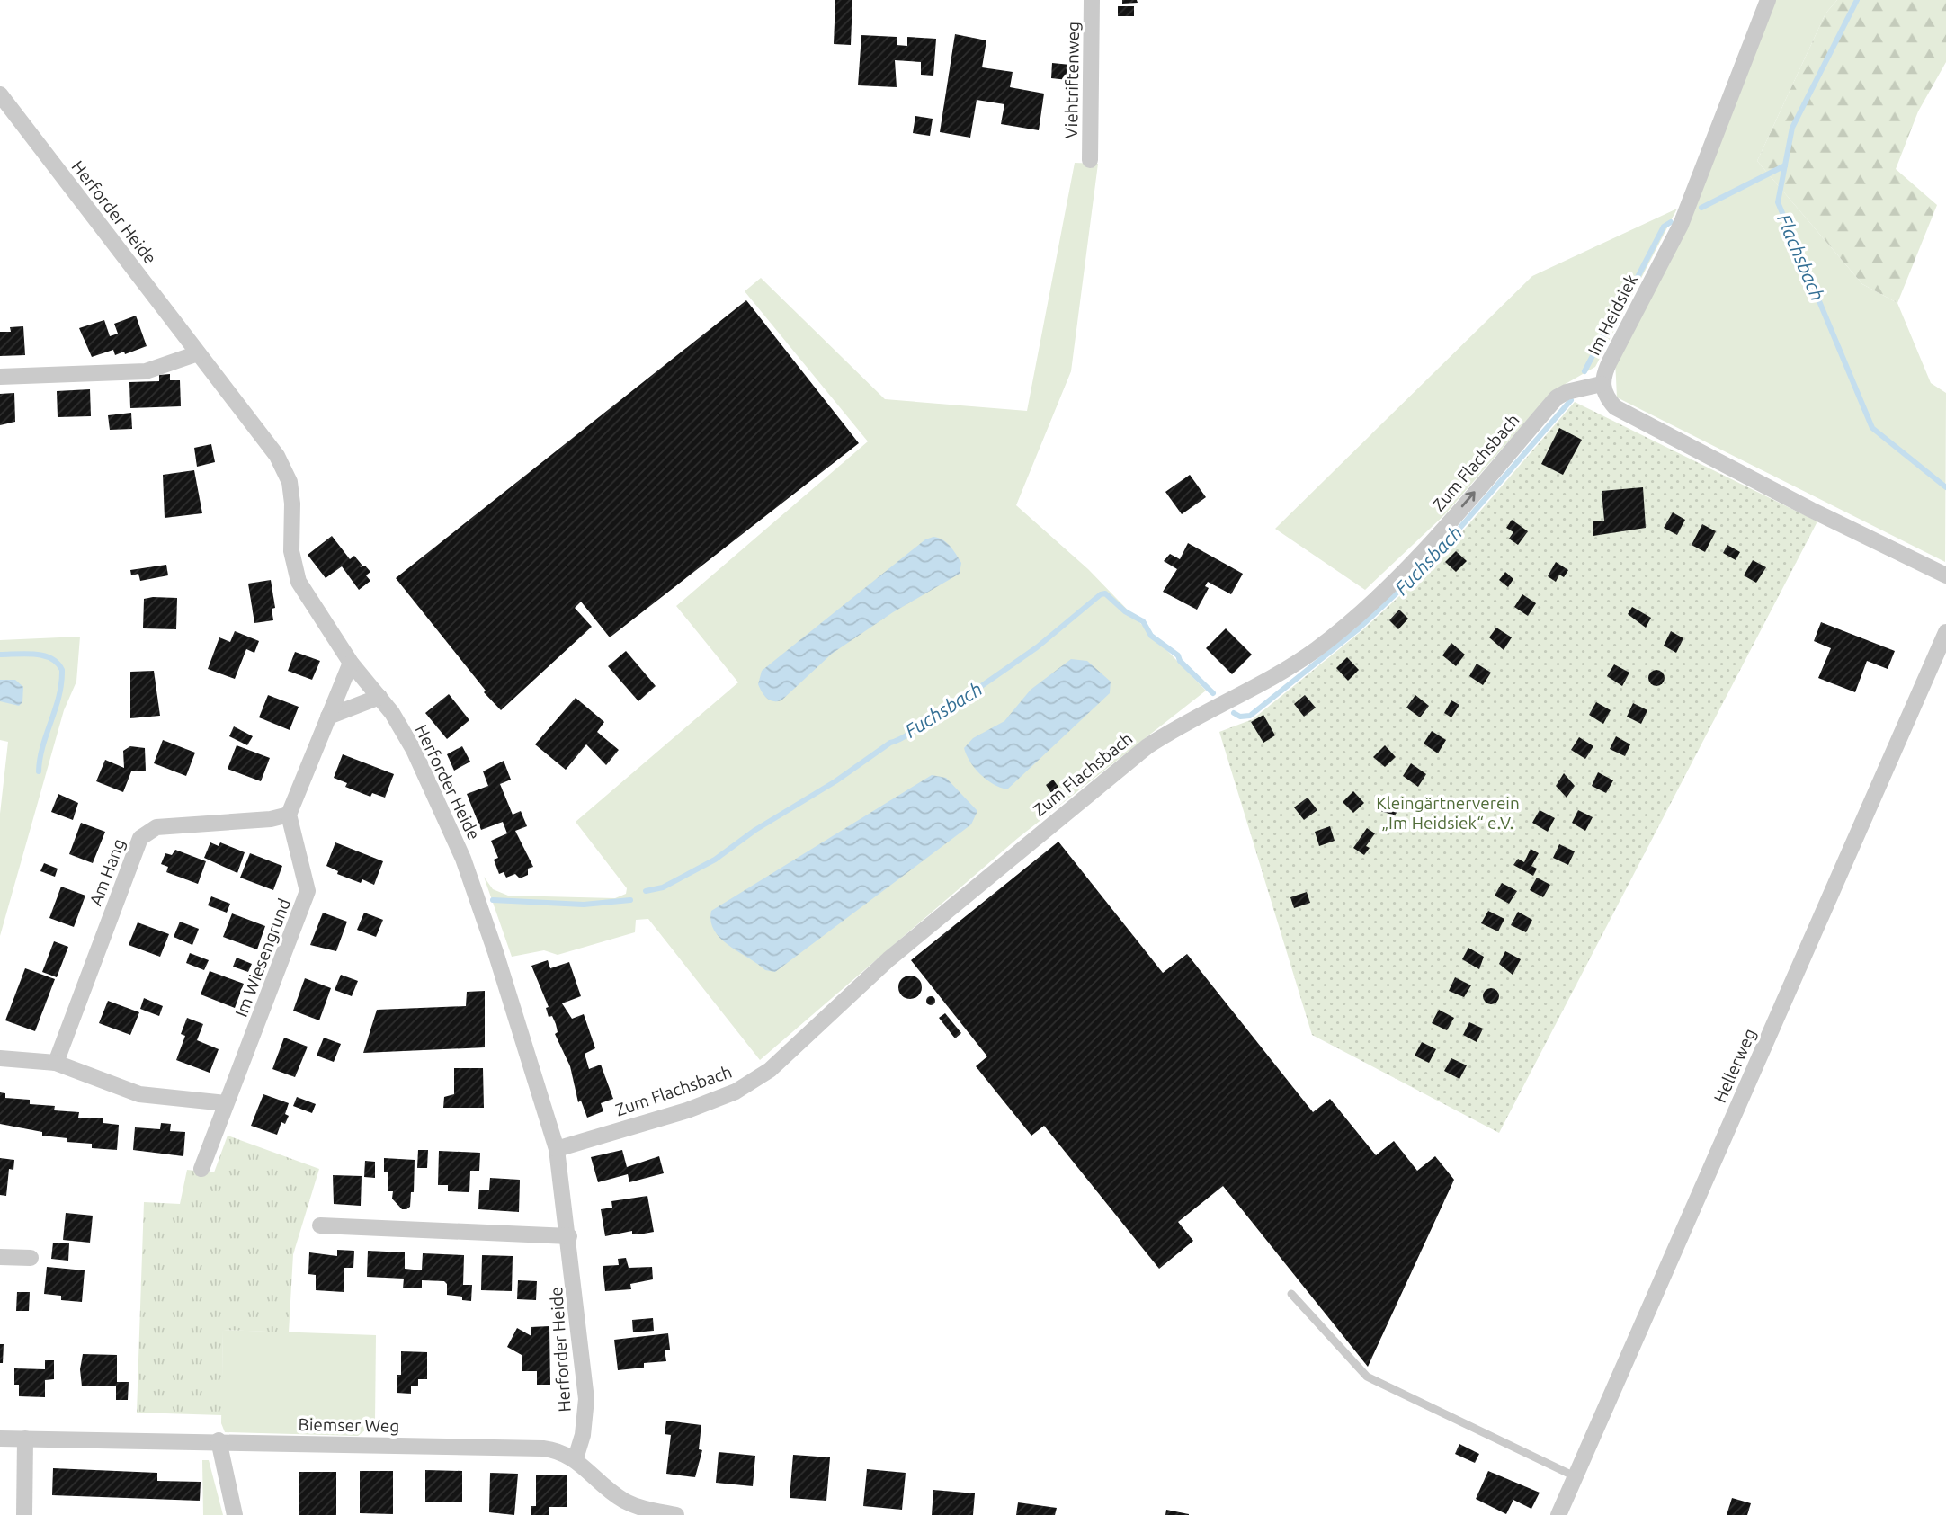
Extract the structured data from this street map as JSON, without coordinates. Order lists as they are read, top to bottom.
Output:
{
  "streets": {
    "street": [
      "Viehtriftenweg",
      "Herforder Heide",
      "Im Heidsiek",
      "Zum Flachsbach",
      "Am Hang",
      "Im Wiesengrund",
      "Hellerweg",
      "Biemser Weg"
    ]
  },
  "crossings": [
    ["Herforder Heide", "Zum Flachsbach"],
    ["Herforder Heide", "Biemser Weg"],
    ["Im Heidsiek", "Zum Flachsbach"],
    ["Am Hang", "Im Wiesengrund"]
  ],
  "one_way": ["Zum Flachsbach"],
  "water": ["Flachsbach", "Fuchsbach"],
  "parks": ["Kleingärtnerverein „Im Heidsiek“ e.V."]
}
